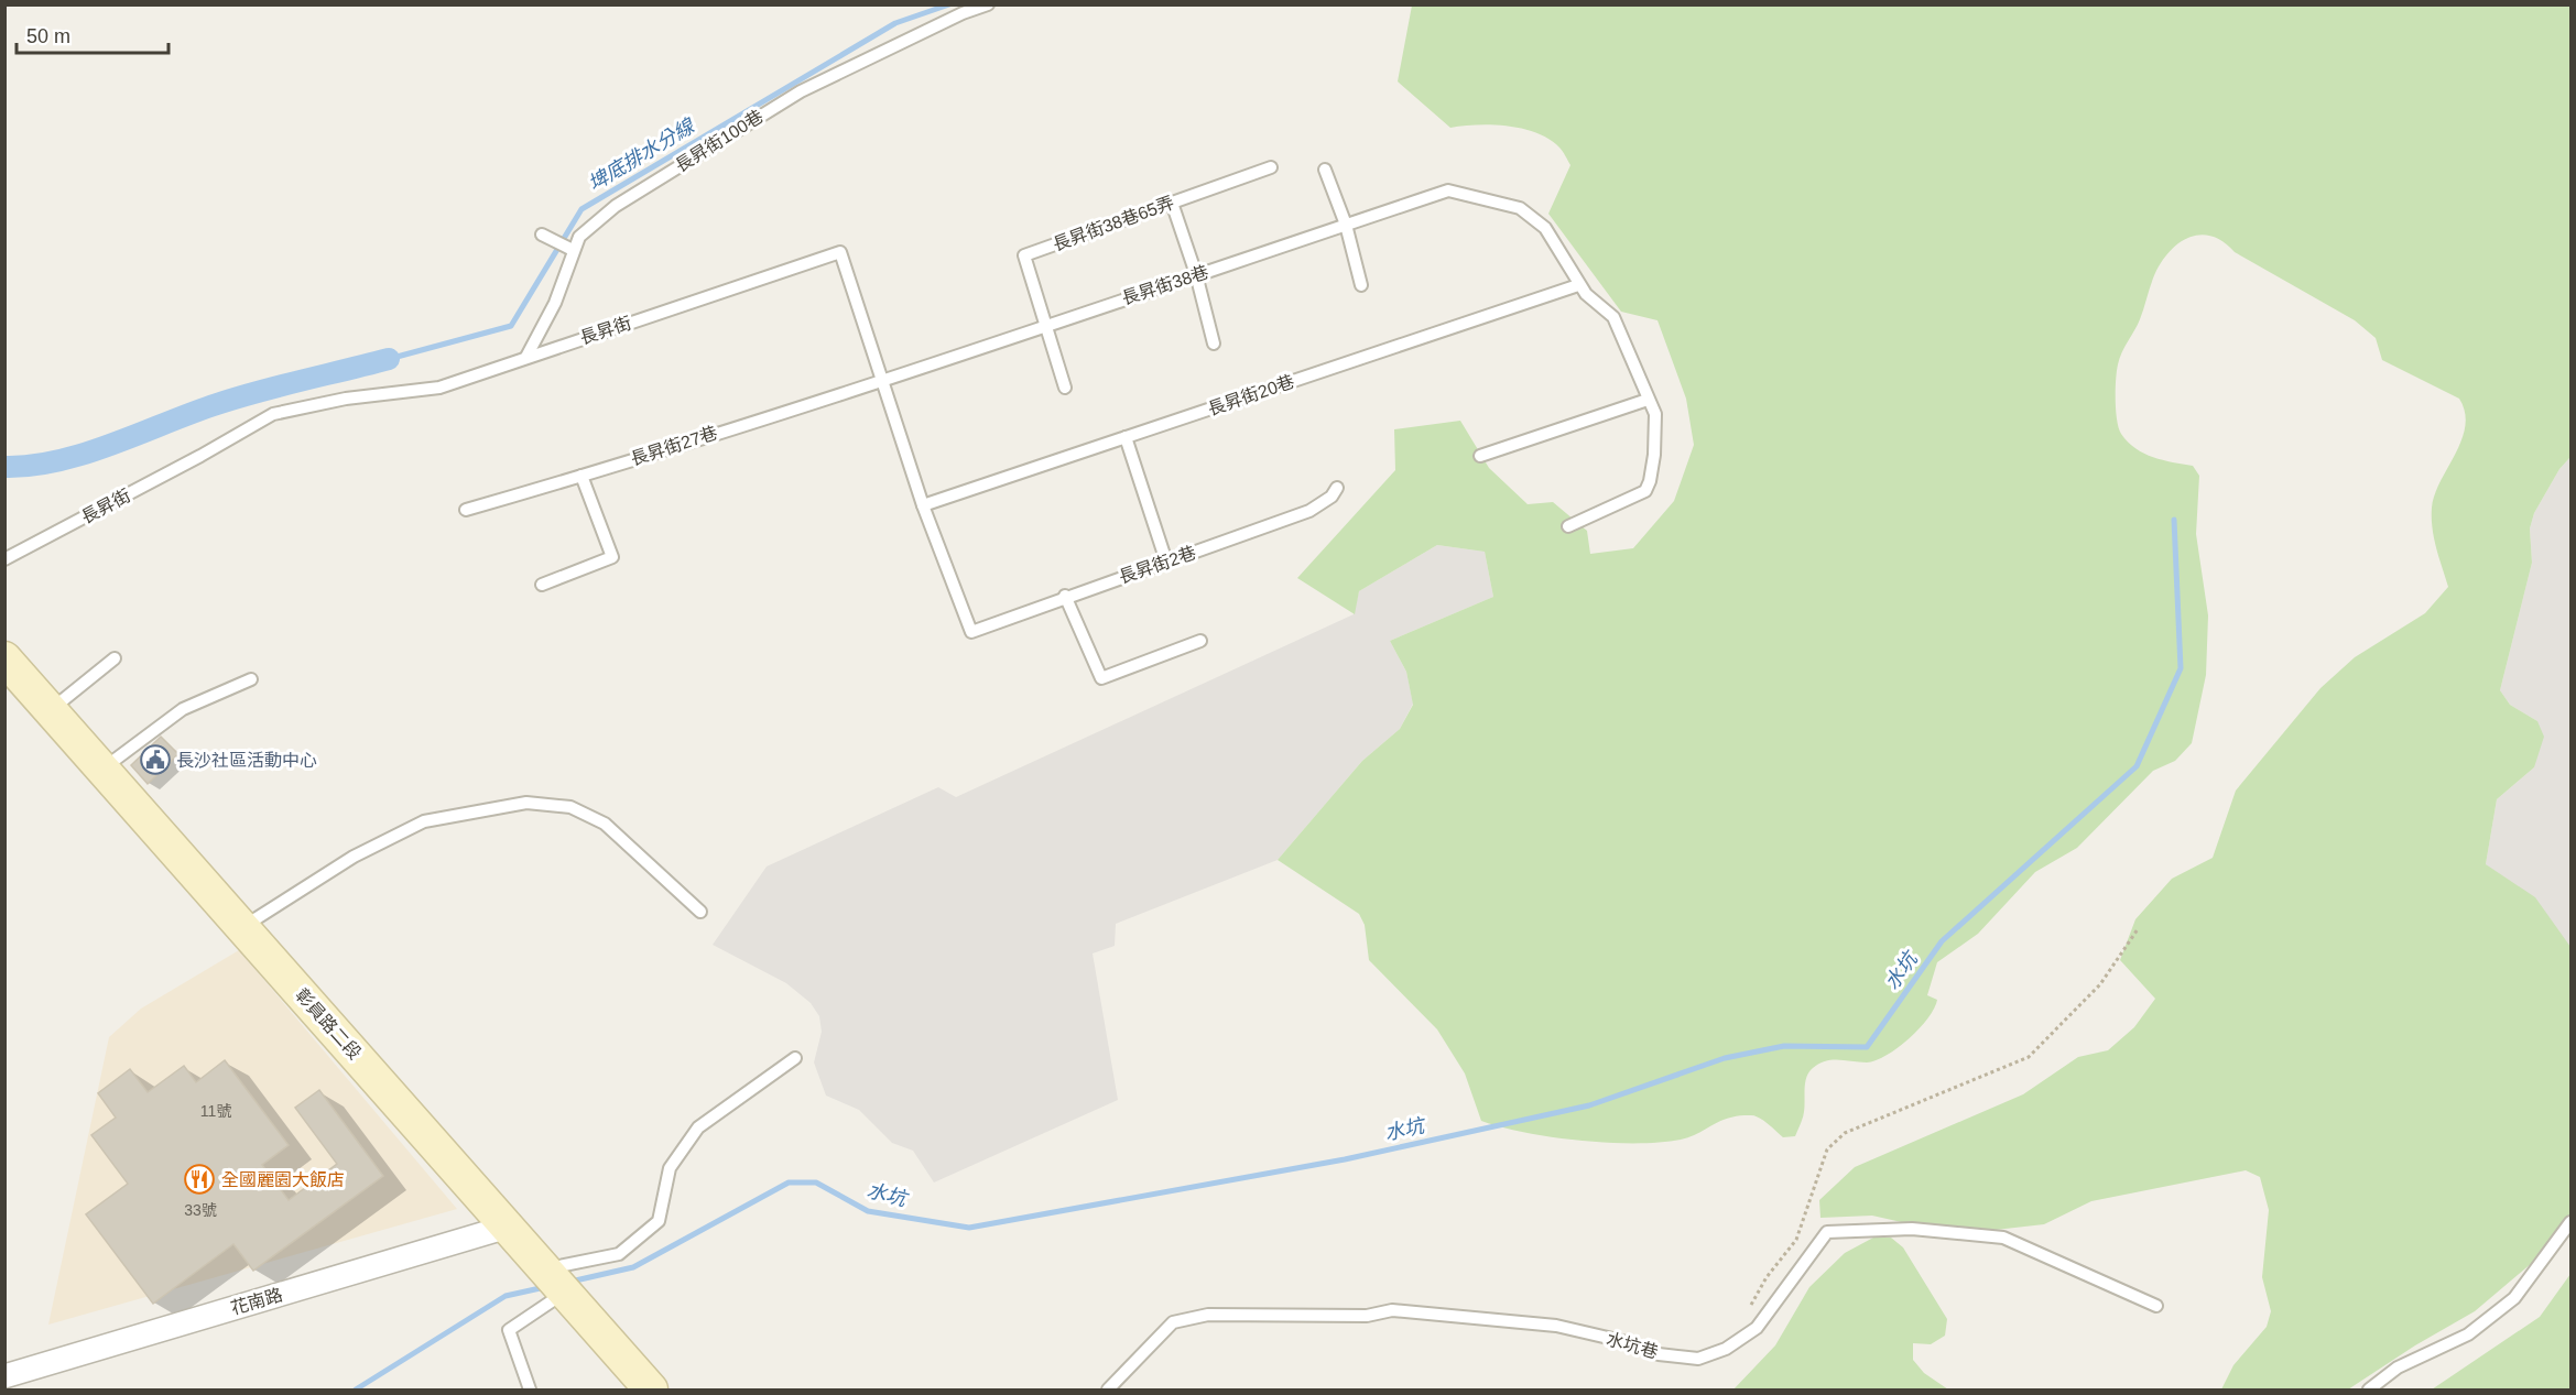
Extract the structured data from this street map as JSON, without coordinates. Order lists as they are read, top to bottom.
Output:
{
  "streets": {
    "main road": ["彰員路二段"],
    "street": ["花南路"],
    "lane": [
      "長昇街100巷",
      "長昇街38巷65弄",
      "長昇街38巷",
      "長昇街",
      "長昇街20巷",
      "長昇街27巷",
      "長昇街2巷",
      "水坑巷"
    ]
  },
  "crossings": [
    ["長昇街100巷", "長昇街"],
    ["長昇街38巷65弄", "長昇街38巷"],
    ["長昇街38巷", "長昇街"],
    ["長昇街38巷", "長昇街20巷"],
    ["長昇街38巷", "長昇街27巷"],
    ["長昇街", "長昇街20巷"],
    ["長昇街", "長昇街27巷"],
    ["長昇街", "長昇街2巷"],
    ["彰員路二段", "花南路"]
  ],
  "water": ["埤底排水分線", "水坑"],
  "places": {
    "public building": ["長沙社區活動中心"],
    "restaurant": ["全國麗園大飯店"]
  },
  "house_numbers": ["11號", "33號"],
  "scale_bar": "50 m"
}
